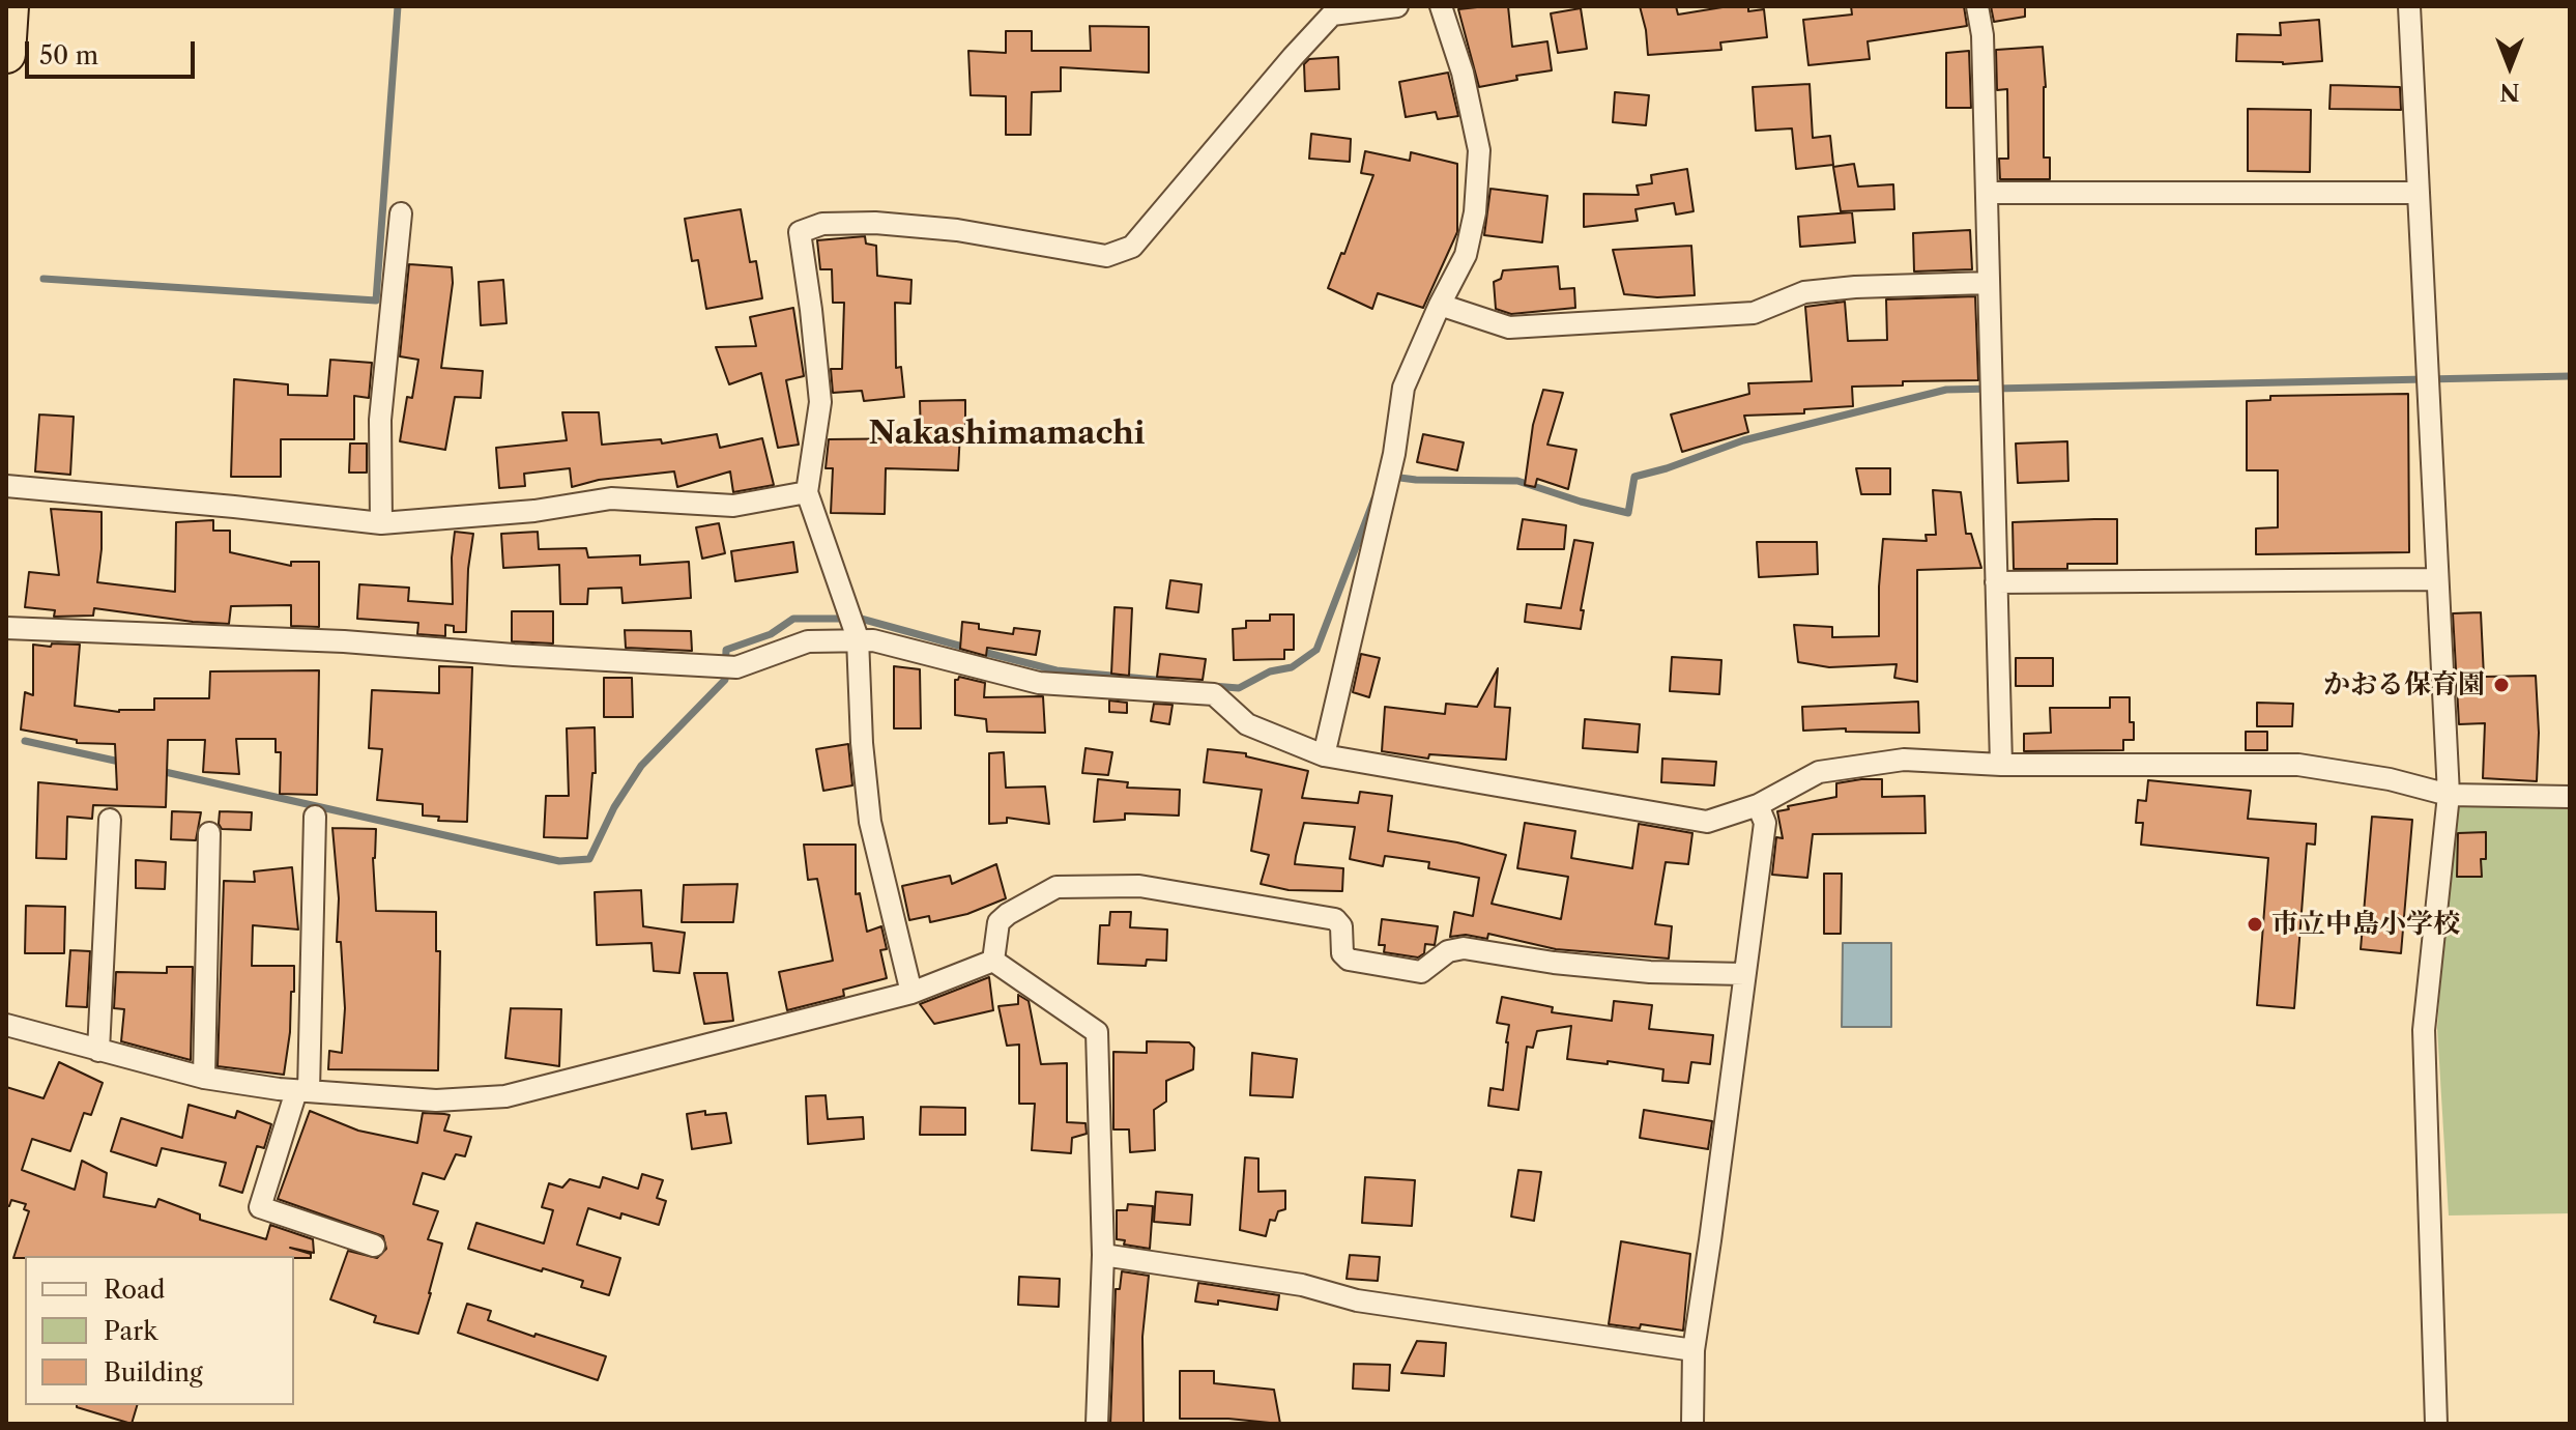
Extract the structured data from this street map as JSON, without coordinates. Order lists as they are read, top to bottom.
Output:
{
  "districts": ["Nakashimamachi"],
  "places": ["かおる保育園", "市立中島小学校"],
  "legend": ["Road", "Park", "Building"],
  "scale_bar": "50 m",
  "north": "bottom"
}
